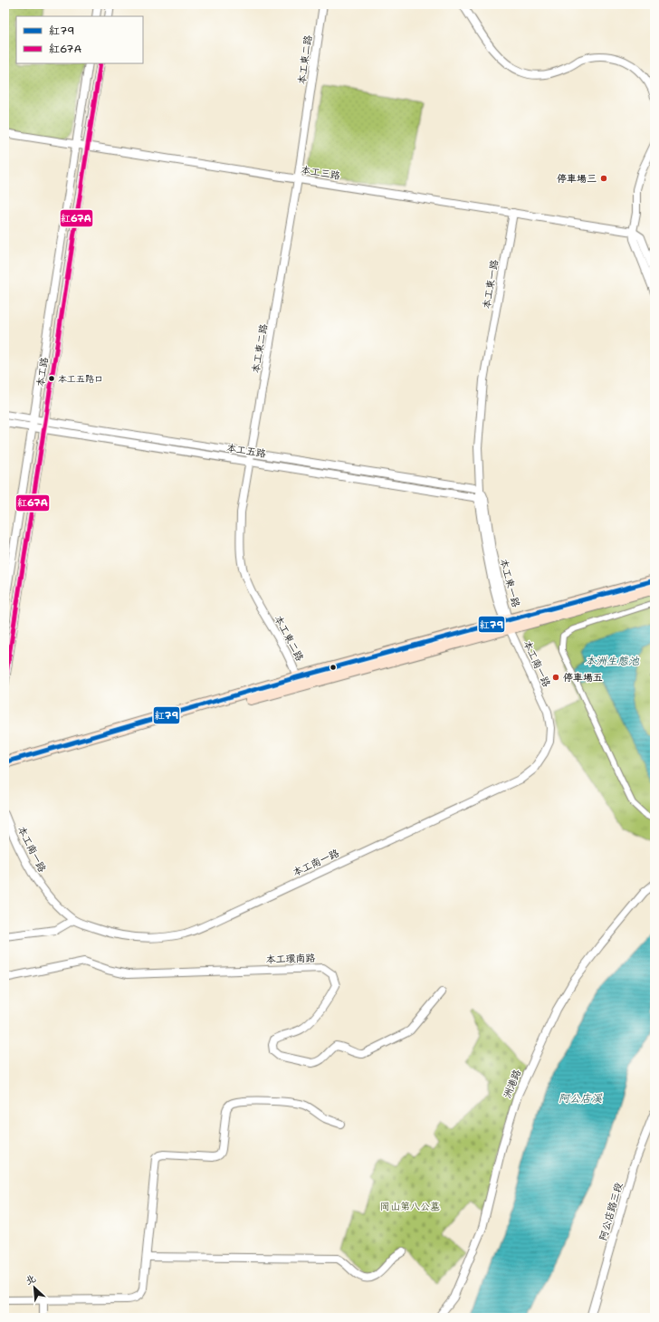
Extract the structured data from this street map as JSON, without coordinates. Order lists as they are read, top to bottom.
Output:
{
  "streets": {
    "street": [
      "本工東二路",
      "本工三路",
      "本工東一路",
      "本工路",
      "本工五路",
      "本工南一路",
      "本工環南路",
      "洲港路",
      "阿公店路三段"
    ]
  },
  "crossings": [
    ["本工東二路", "本工三路"],
    ["本工東二路", "本工五路"],
    ["本工三路", "本工東一路"],
    ["本工三路", "本工路"],
    ["本工東一路", "本工五路"],
    ["本工東一路", "本工南一路"],
    ["本工路", "本工五路"]
  ],
  "water": ["本洲生態池", "阿公店溪"],
  "parks": ["岡山第八公墓"],
  "places": ["停車場三", "本工五路口", "停車場五"],
  "lines": ["transit line 紅67A", "transit line 紅79"],
  "legend": ["紅79", "紅67A"],
  "north": "top left"
}
